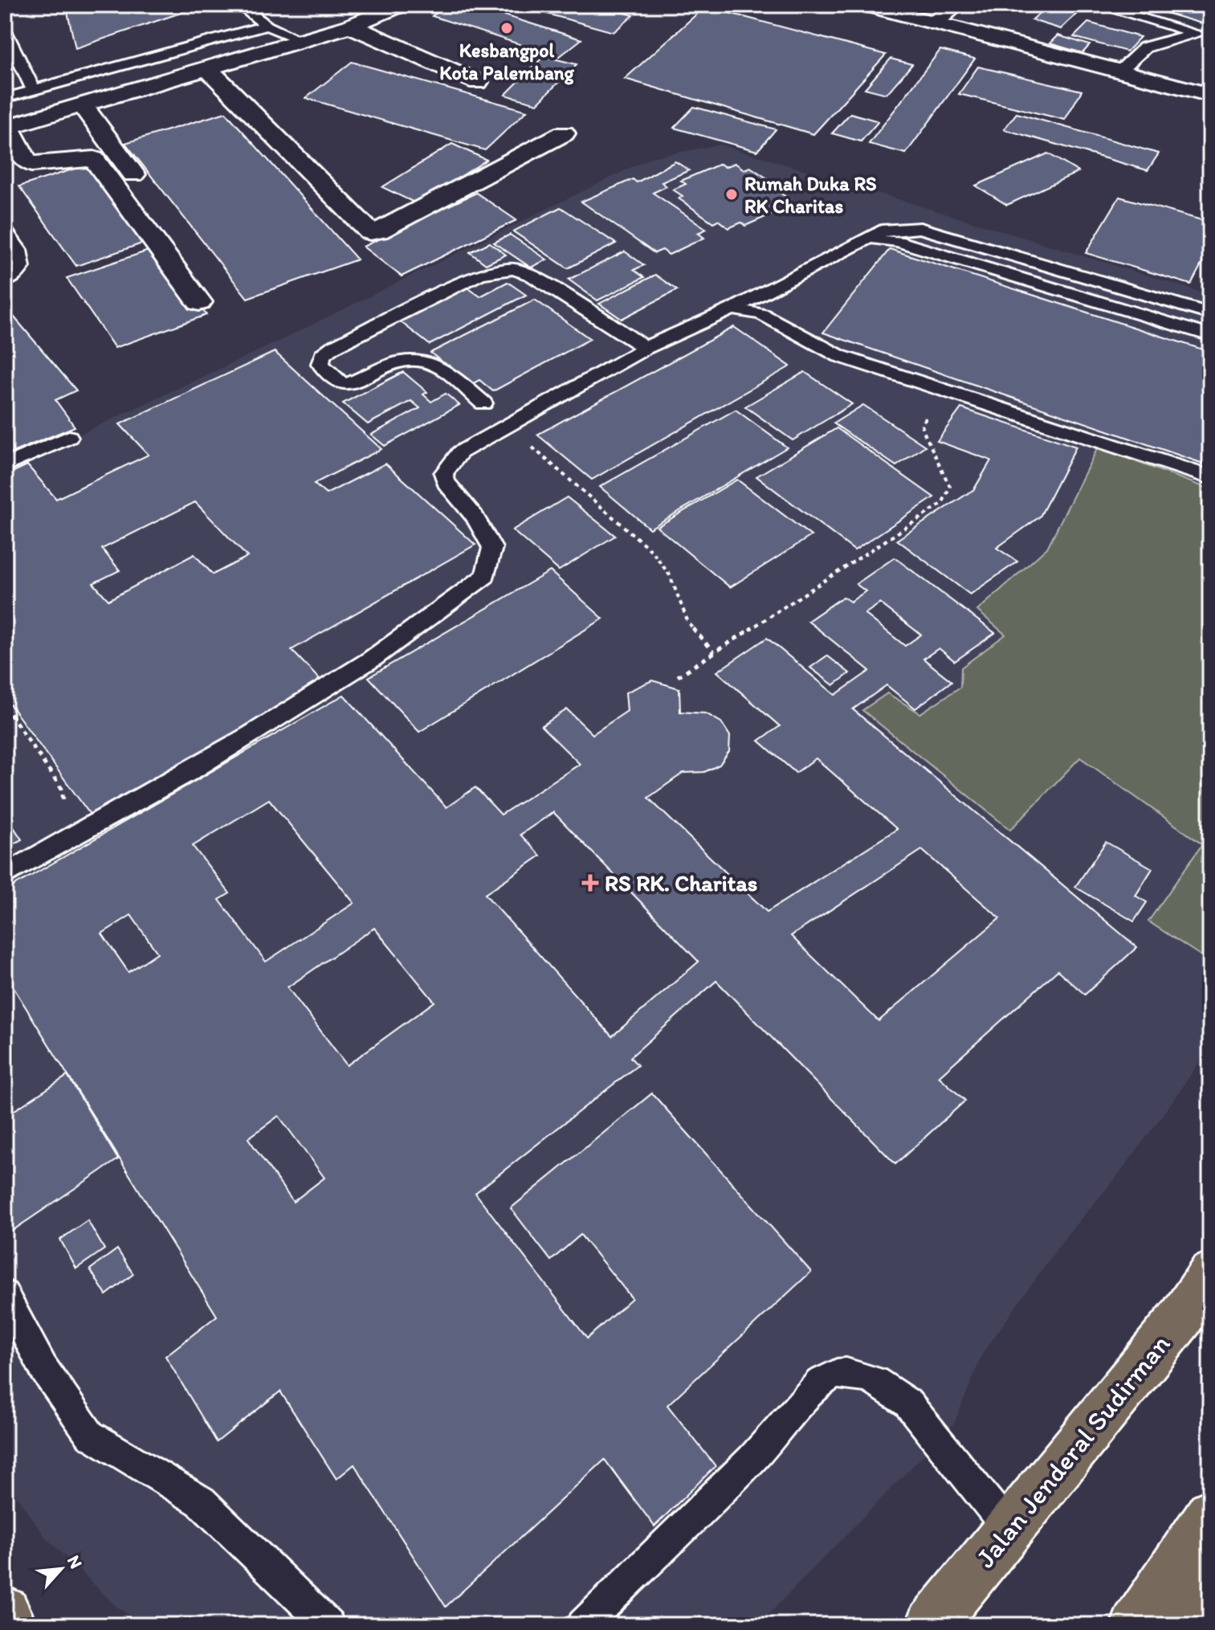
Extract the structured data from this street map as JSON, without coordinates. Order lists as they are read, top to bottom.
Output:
{
  "streets": {
    "main road": ["Jalan Jenderal Sudirman"]
  },
  "places": {
    "other": ["Kesbangpol Kota Palembang", "Rumah Duka RS RK Charitas"],
    "health": ["RS RK. Charitas"]
  },
  "north": "top right"
}
